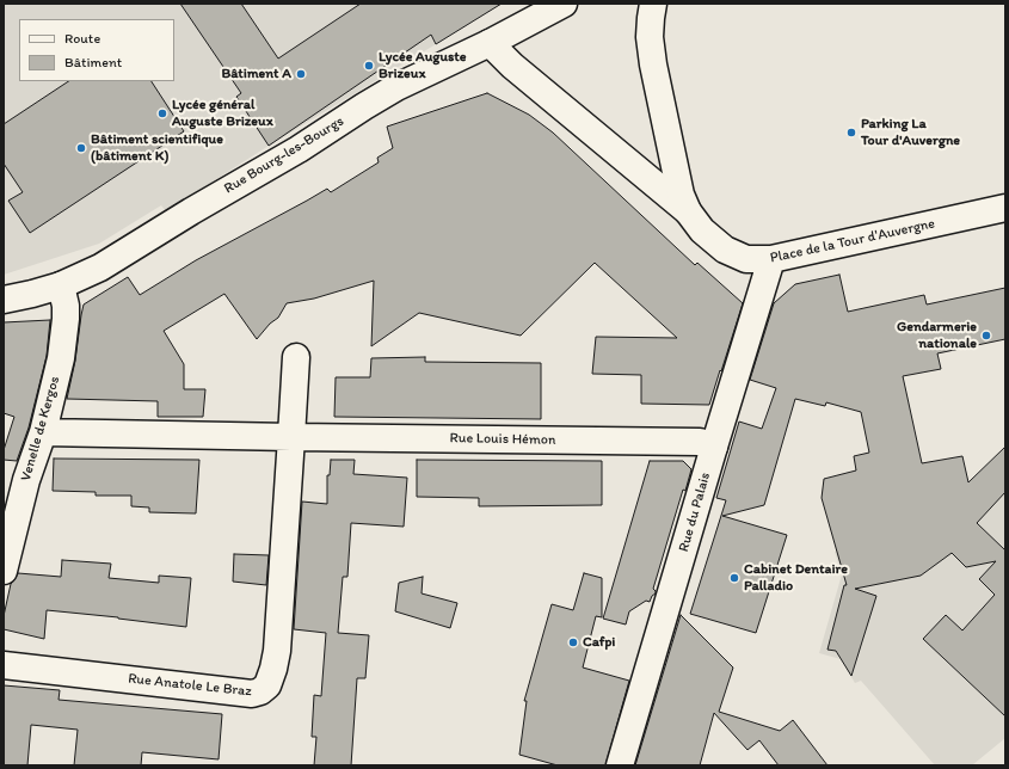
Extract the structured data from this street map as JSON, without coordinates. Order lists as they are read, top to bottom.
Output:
{
  "streets": {
    "street": [
      "Rue Bourg-les-Bourgs",
      "Place de la Tour d'Auvergne",
      "Venelle de Kergos",
      "Rue Louis Hémon",
      "Rue du Palais",
      "Rue Anatole Le Braz"
    ]
  },
  "crossings": [
    ["Rue Bourg-les-Bourgs", "Place de la Tour d'Auvergne"],
    ["Rue Bourg-les-Bourgs", "Venelle de Kergos"],
    ["Place de la Tour d'Auvergne", "Rue du Palais"],
    ["Venelle de Kergos", "Rue Louis Hémon"],
    ["Rue Louis Hémon", "Rue du Palais"],
    ["Rue Louis Hémon", "Rue Anatole Le Braz"]
  ],
  "places": [
    "Lycée Auguste Brizeux",
    "Bâtiment A",
    "Lycée général Auguste Brizeux",
    "Parking La Tour d'Auvergne",
    "Bâtiment scientifique (bâtiment K)",
    "Gendarmerie nationale",
    "Cabinet Dentaire Palladio",
    "Cafpi"
  ],
  "legend": ["Route", "Bâtiment"]
}
